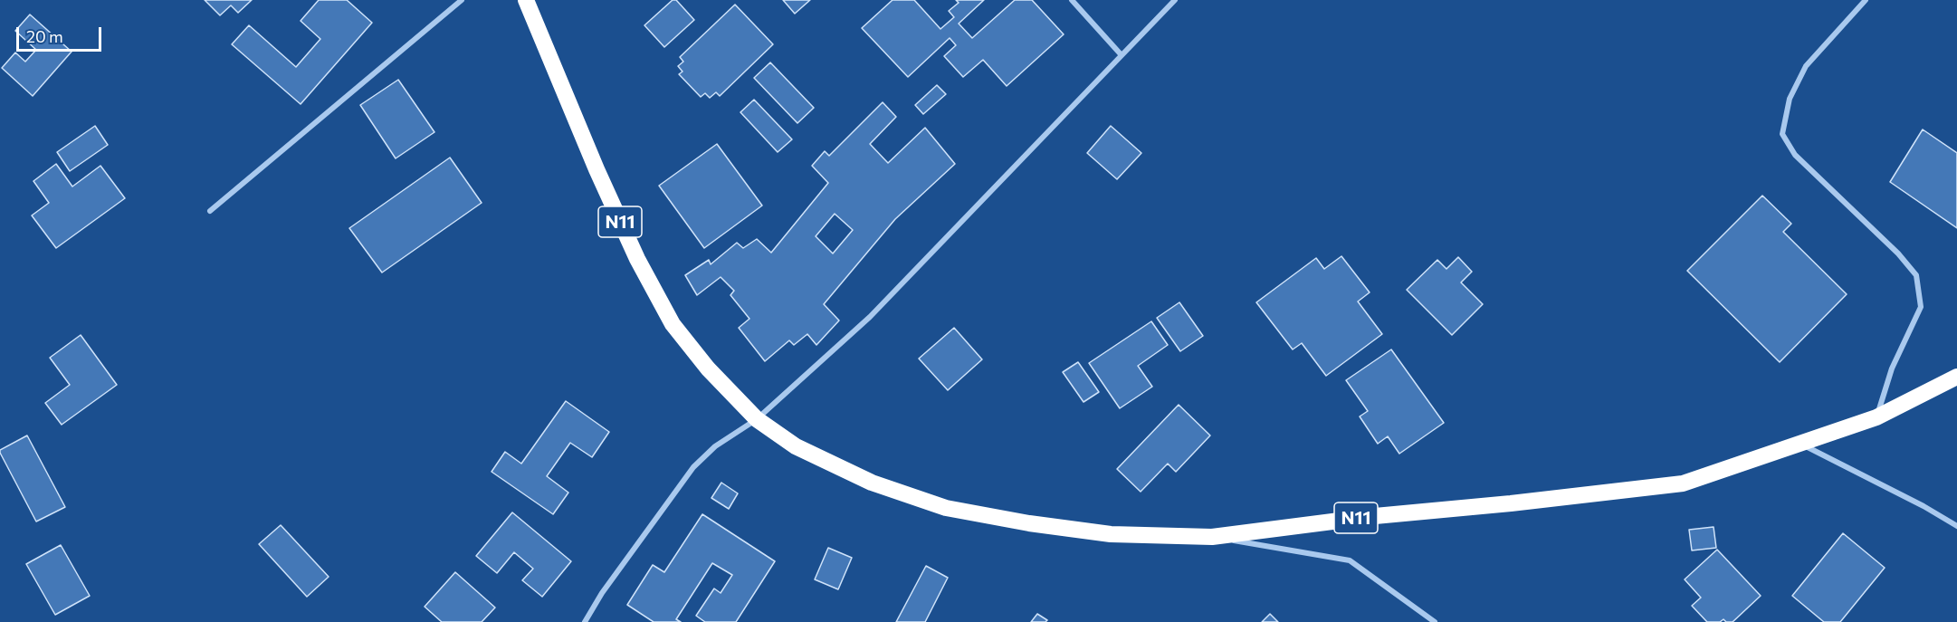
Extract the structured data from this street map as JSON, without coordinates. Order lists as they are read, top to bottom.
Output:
{
  "streets": {
    "highway": ["N11"]
  },
  "scale_bar": "20 m"
}
